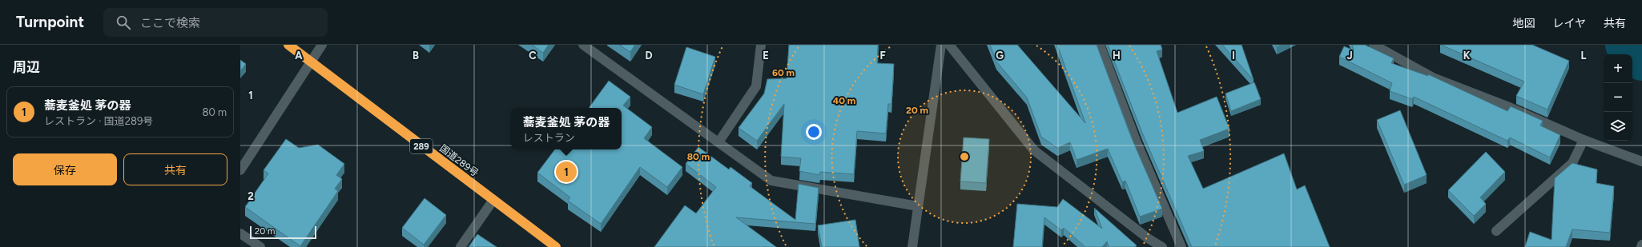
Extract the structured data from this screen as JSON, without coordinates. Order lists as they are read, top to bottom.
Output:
{
  "streets": {
    "highway": ["289", "国道289号"]
  },
  "scale_bar": "20 m",
  "page": {
    "header": "Turnpoint",
    "search": "ここで検索",
    "nav": ["地図", "レイヤ", "共有"],
    "heading": "周辺",
    "map_buttons": ["+", "−"],
    "list": [
      {
        "mark": "1",
        "name": "蕎麦釜処 茅の器",
        "note": "レストラン · 国道289号",
        "value": "80 m"
      }
    ],
    "popup": ["蕎麦釜処 茅の器", "レストラン"],
    "buttons": ["保存", "共有"],
    "pins": "1",
    "scale": "20 m"
  },
  "grid": {
    "columns": [
      "A",
      "B",
      "C",
      "D",
      "E",
      "F",
      "G",
      "H",
      "I",
      "J",
      "K",
      "L"
    ],
    "rows": ["1", "2"]
  },
  "rings": [
    "60 m",
    "40 m",
    "20 m",
    "80 m"
  ]
}
